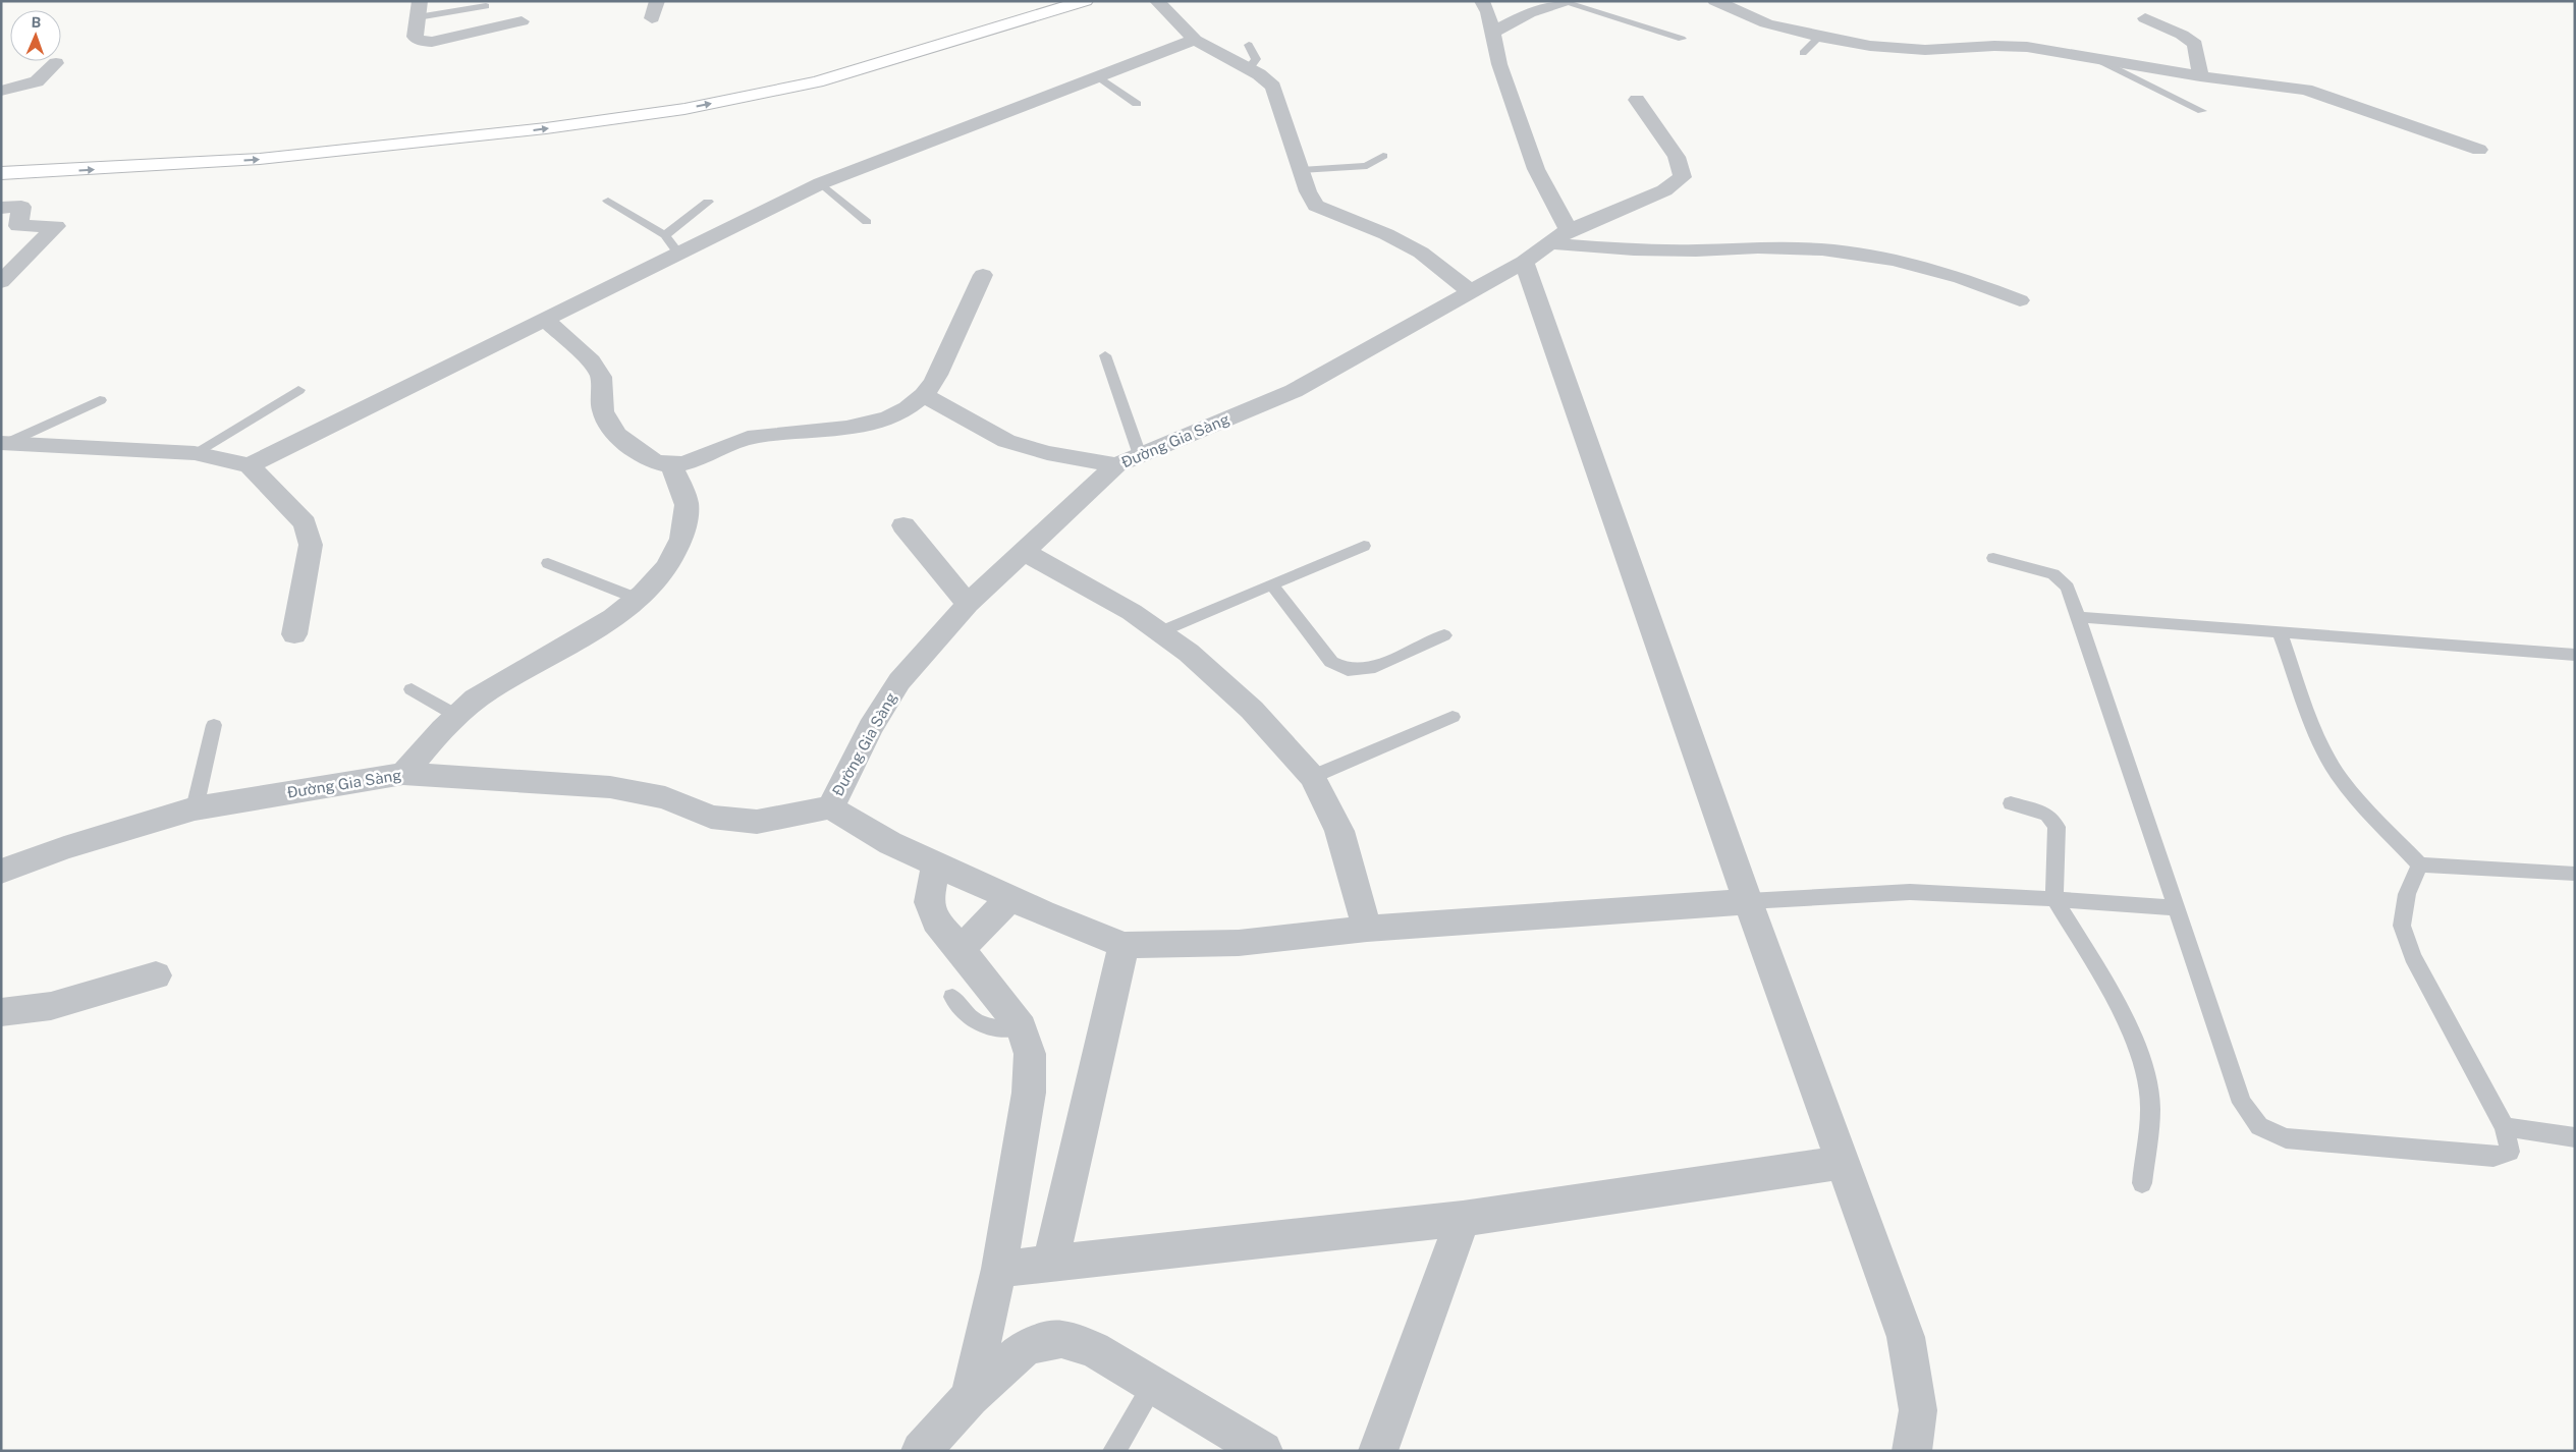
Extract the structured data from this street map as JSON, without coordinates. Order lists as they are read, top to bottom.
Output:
{
  "streets": {
    "street": ["Đường Gia Sàng"]
  },
  "north": "top"
}
